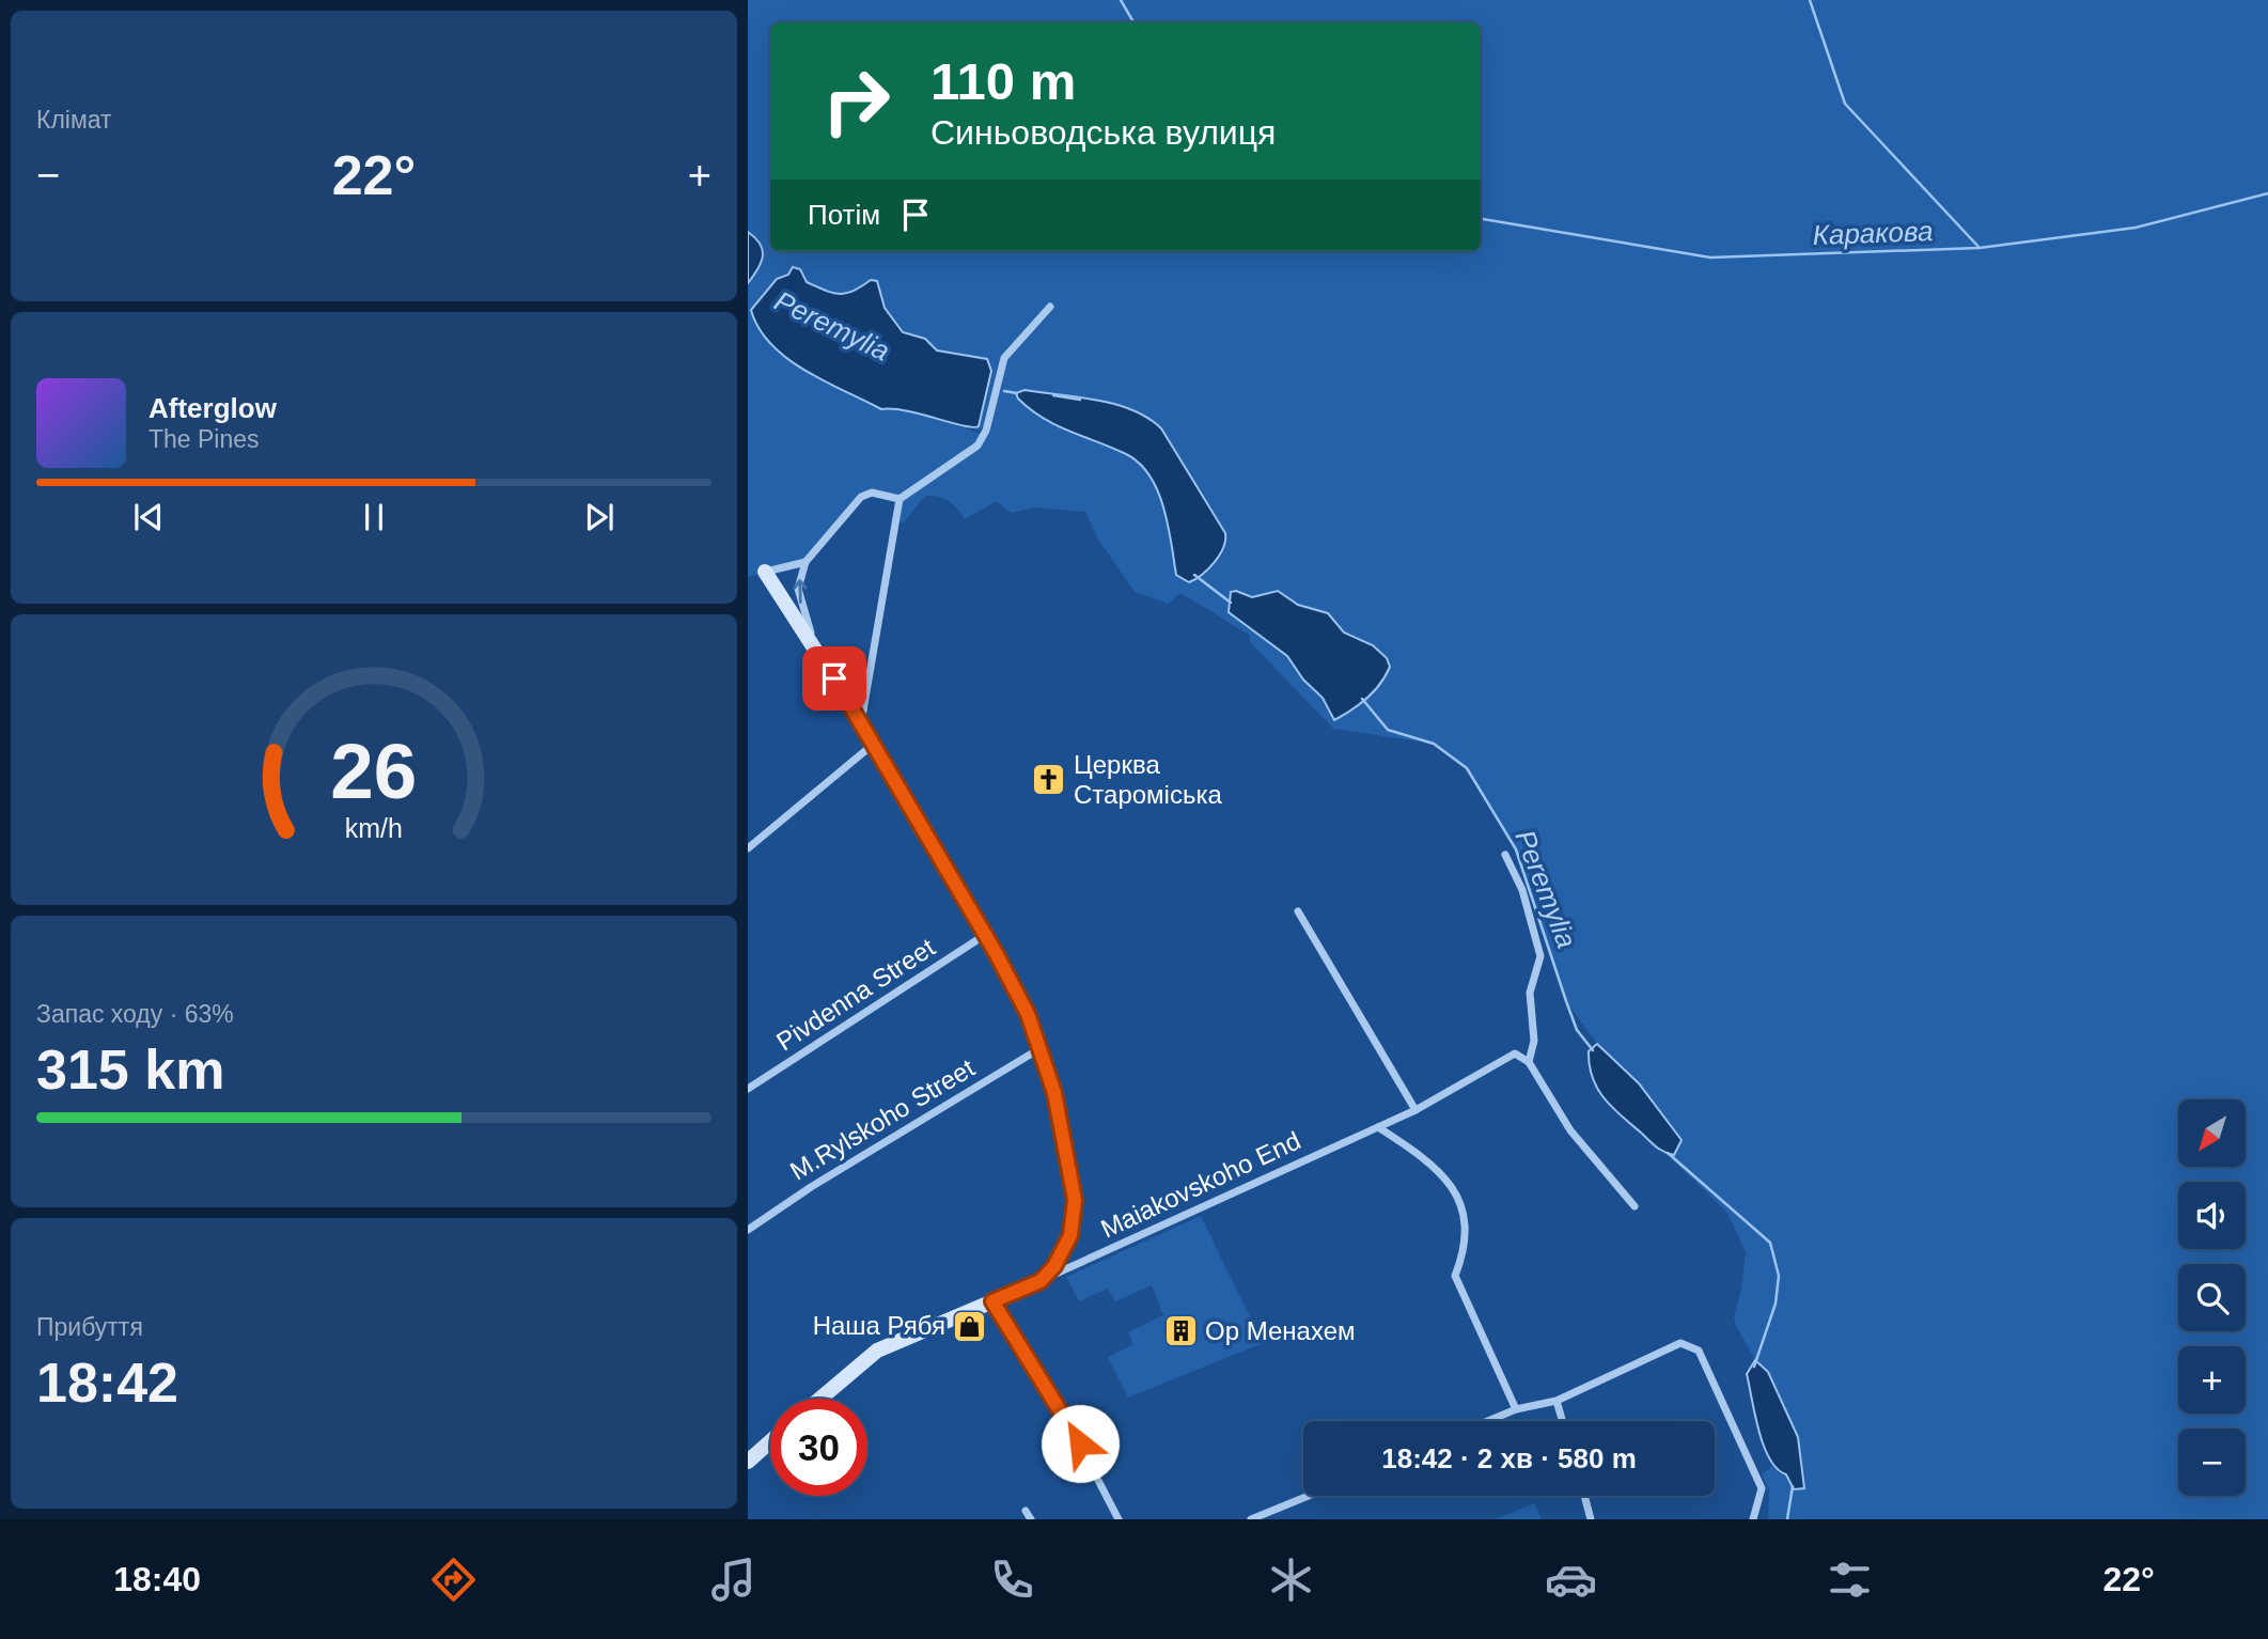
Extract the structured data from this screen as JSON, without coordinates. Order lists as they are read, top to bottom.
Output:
{
  "streets": {
    "street": ["Pivdenna Street", "M.Rylskoho Street", "Maiakovskoho End"]
  },
  "water": ["Каракова", "Peremylia"],
  "places": {
    "church": ["Церква Староміська"],
    "shop": ["Наша Рябя"],
    "building": ["Ор Менахем"]
  },
  "north": "bottom left",
  "page": {
    "tile": [
      "Клімат",
      ["Запас ходу · 63%", "315 km"],
      ["Прибуття", "18:42"]
    ],
    "turn": ["110 m", "Синьоводська вулиця"],
    "heat": ["−", "22°", "+"],
    "then": "Потім",
    "song": ["Afterglow", "The Pines"],
    "map_buttons": ["+", "−"],
    "limit": "30",
    "trip": "18:42 · 2 хв · 580 m",
    "tabs": ["18:40", "22°"],
    "gauge": ["26", "km/h"]
  }
}
